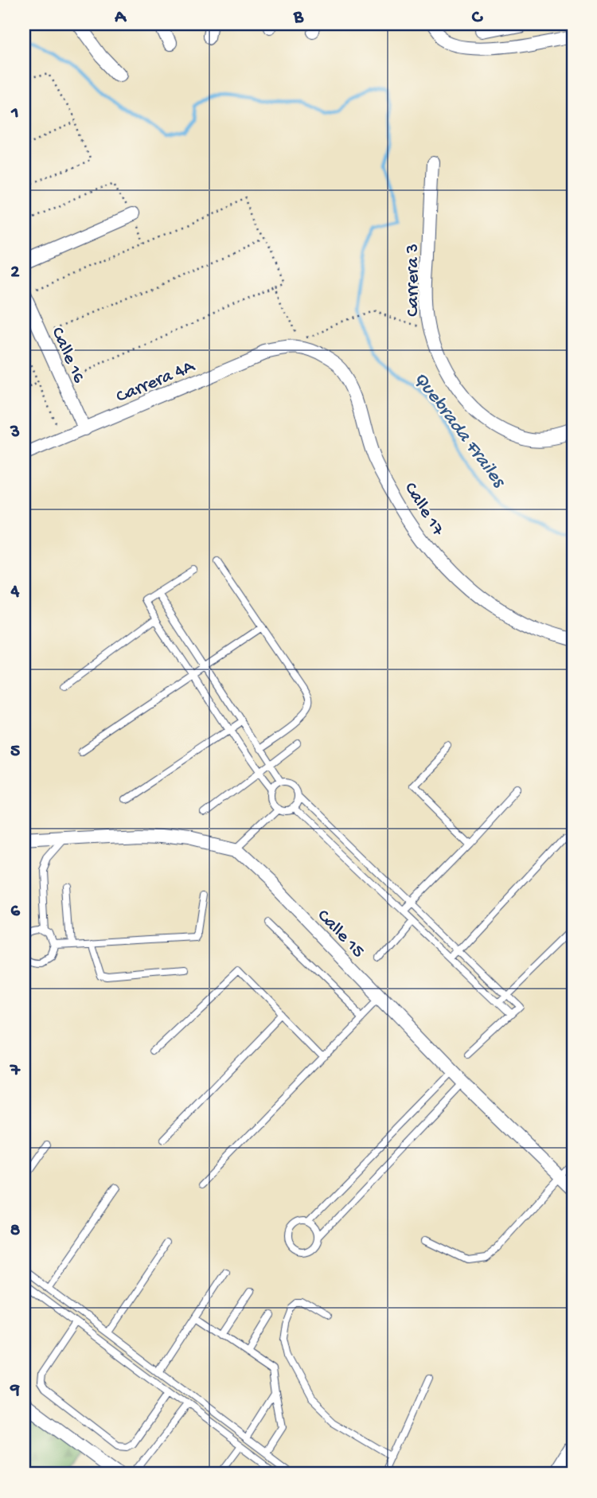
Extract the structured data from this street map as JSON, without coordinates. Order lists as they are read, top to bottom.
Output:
{
  "streets": {
    "street": [
      "Carrera 3",
      "Calle 16",
      "Carrera 4A",
      "Calle 17",
      "Calle 15"
    ]
  },
  "crossings": [
    ["Calle 16", "Carrera 4A"],
    ["Carrera 4A", "Calle 17"]
  ],
  "water": ["Quebrada Frailes"],
  "grid": {
    "columns": ["A", "B", "C"],
    "rows": [
      "1",
      "2",
      "3",
      "4",
      "5",
      "6",
      "7",
      "8",
      "9"
    ]
  }
}
